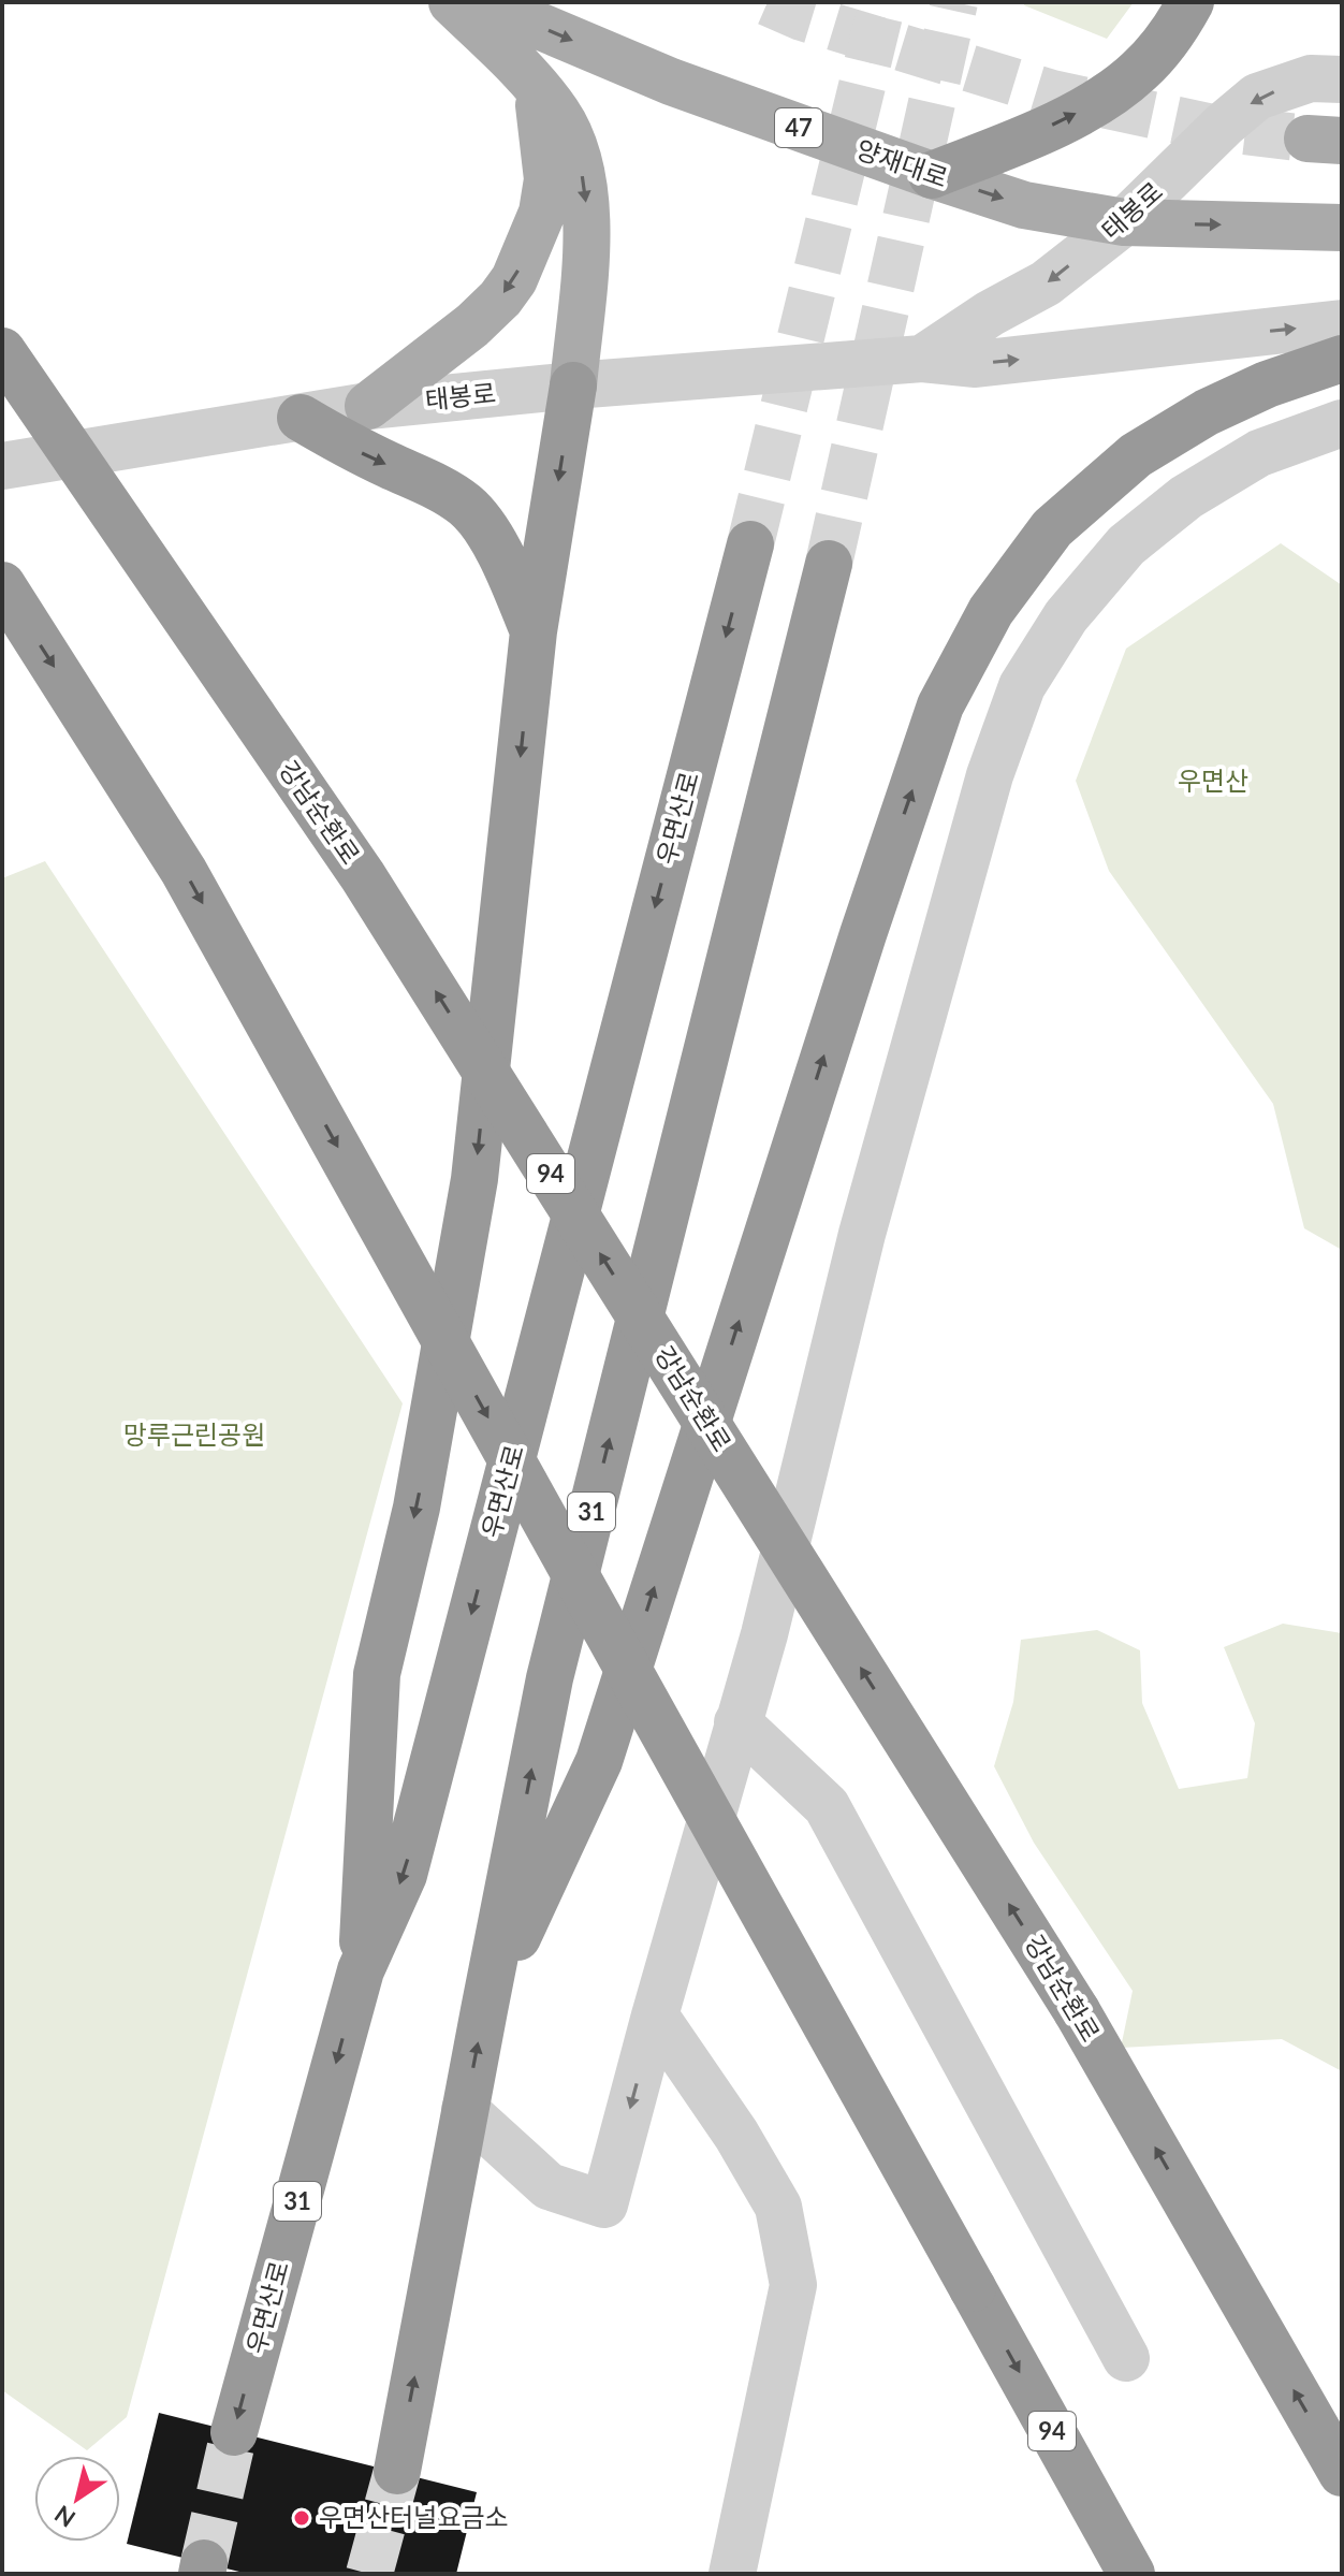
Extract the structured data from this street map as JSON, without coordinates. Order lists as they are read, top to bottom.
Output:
{
  "streets": {
    "highway": [
      "강남순환로",
      "우면산로",
      "94",
      "31"
    ],
    "main road": ["47", "양재대로"],
    "street": ["태봉로"]
  },
  "crossings": [
    ["양재대로", "태봉로"]
  ],
  "one_way": ["양재대로"],
  "parks": ["우면산", "망루근린공원"],
  "places": ["우면산터널요금소"],
  "north": "bottom left"
}
